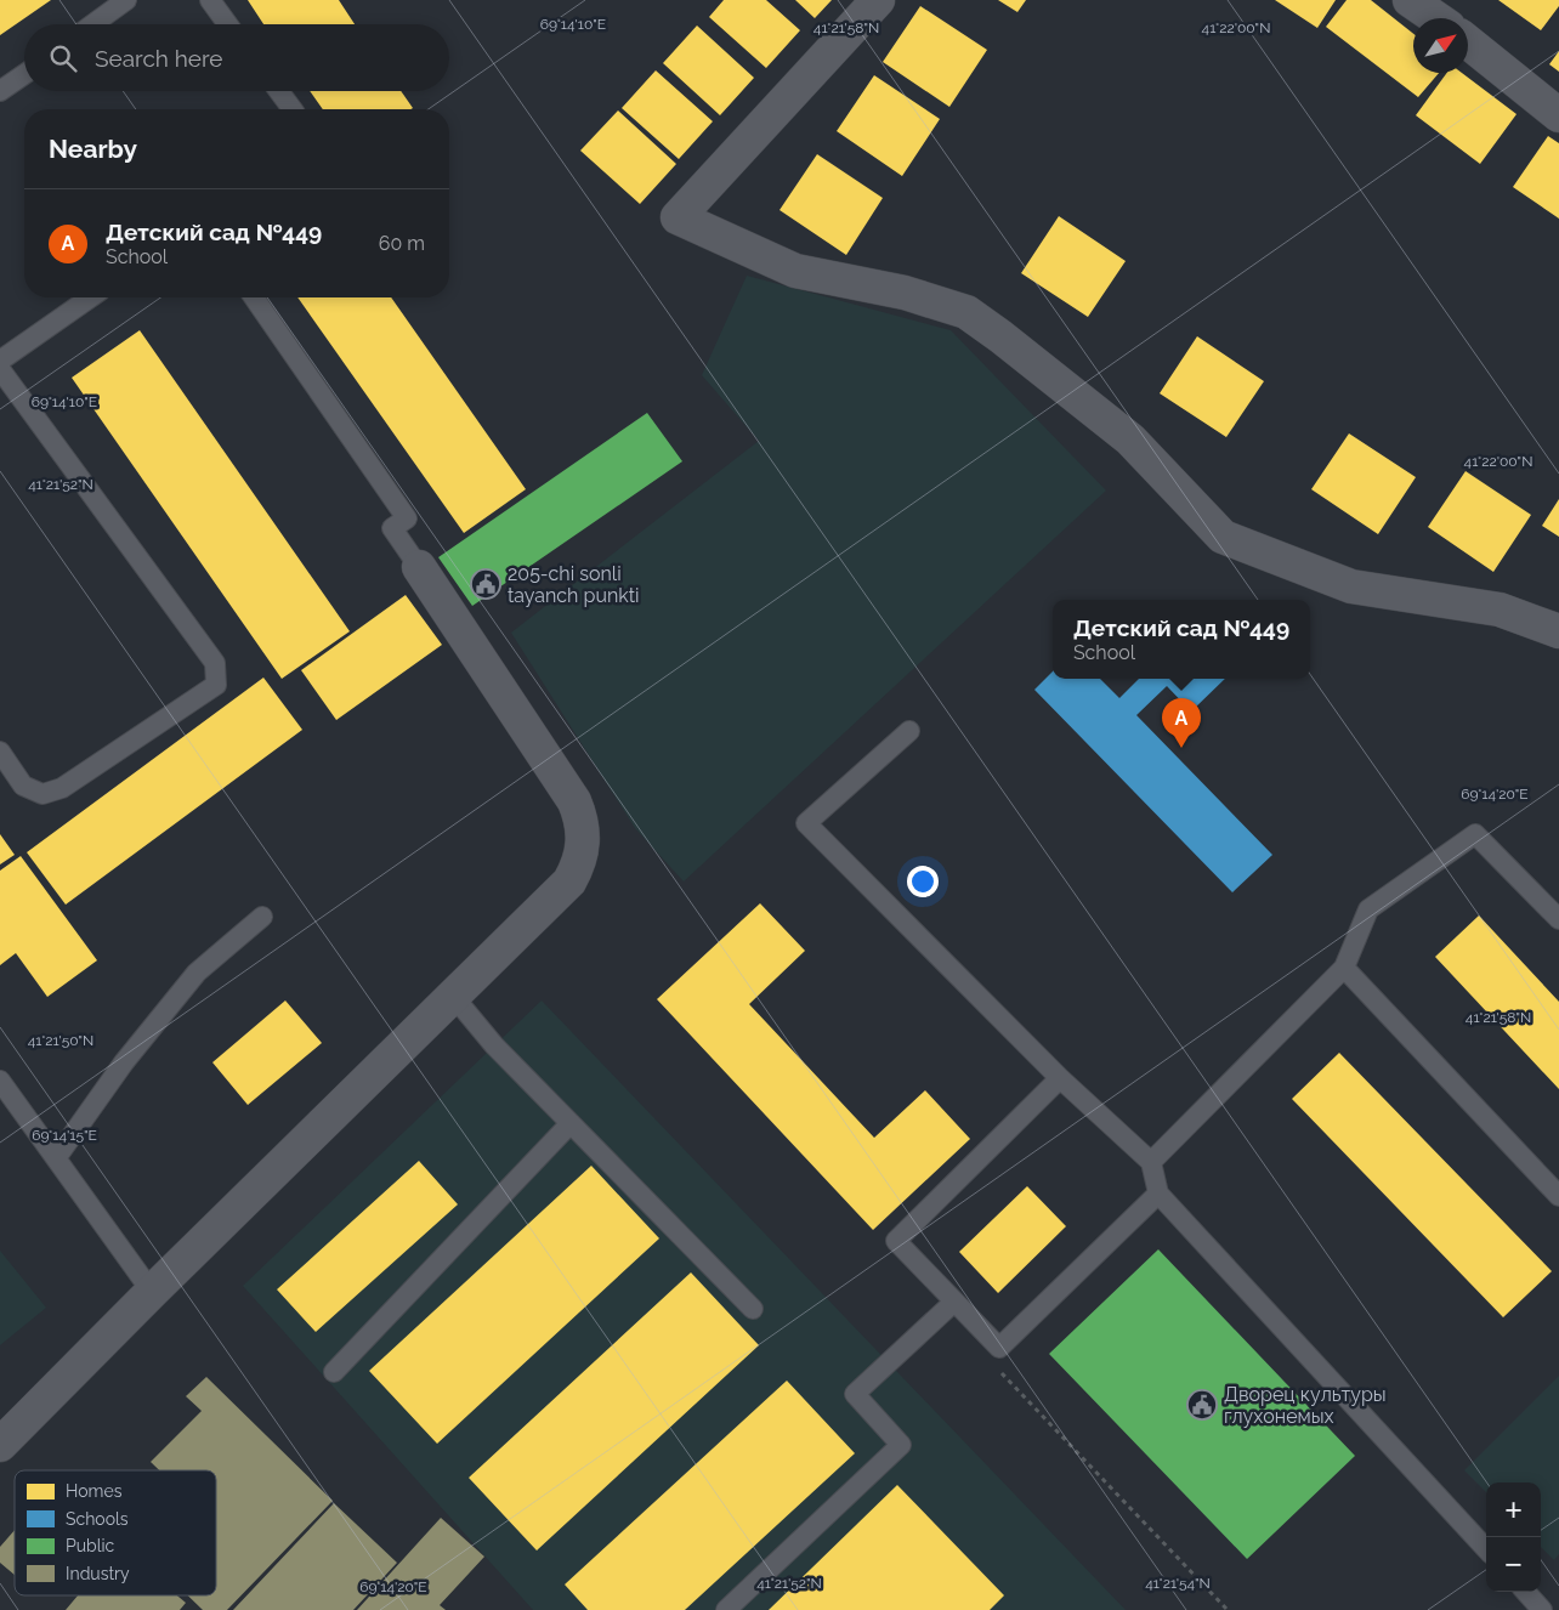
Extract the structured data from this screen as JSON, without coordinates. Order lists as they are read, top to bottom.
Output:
{
  "places": {
    "public building": ["205-chi sonli tayanch punkti", "Дворец культуры глухонемых"]
  },
  "legend": [
    "Homes",
    "Schools",
    "Public",
    "Industry"
  ],
  "north": "top right",
  "page": {
    "search": "Search here",
    "heading": "Nearby",
    "list": [
      {
        "mark": "A",
        "name": "Детский сад №449",
        "note": "School",
        "value": "60 m"
      }
    ],
    "popup": ["Детский сад №449", "School"],
    "pins": "A",
    "map_buttons": ["+", "−"]
  },
  "coordinates": [
    "69°14'10\"E",
    "41°21'58\"N",
    "41°22'00\"N",
    "41°21'52\"N",
    "69°14'20\"E",
    "41°21'50\"N",
    "69°14'15\"E",
    "41°21'54\"N"
  ]
}
